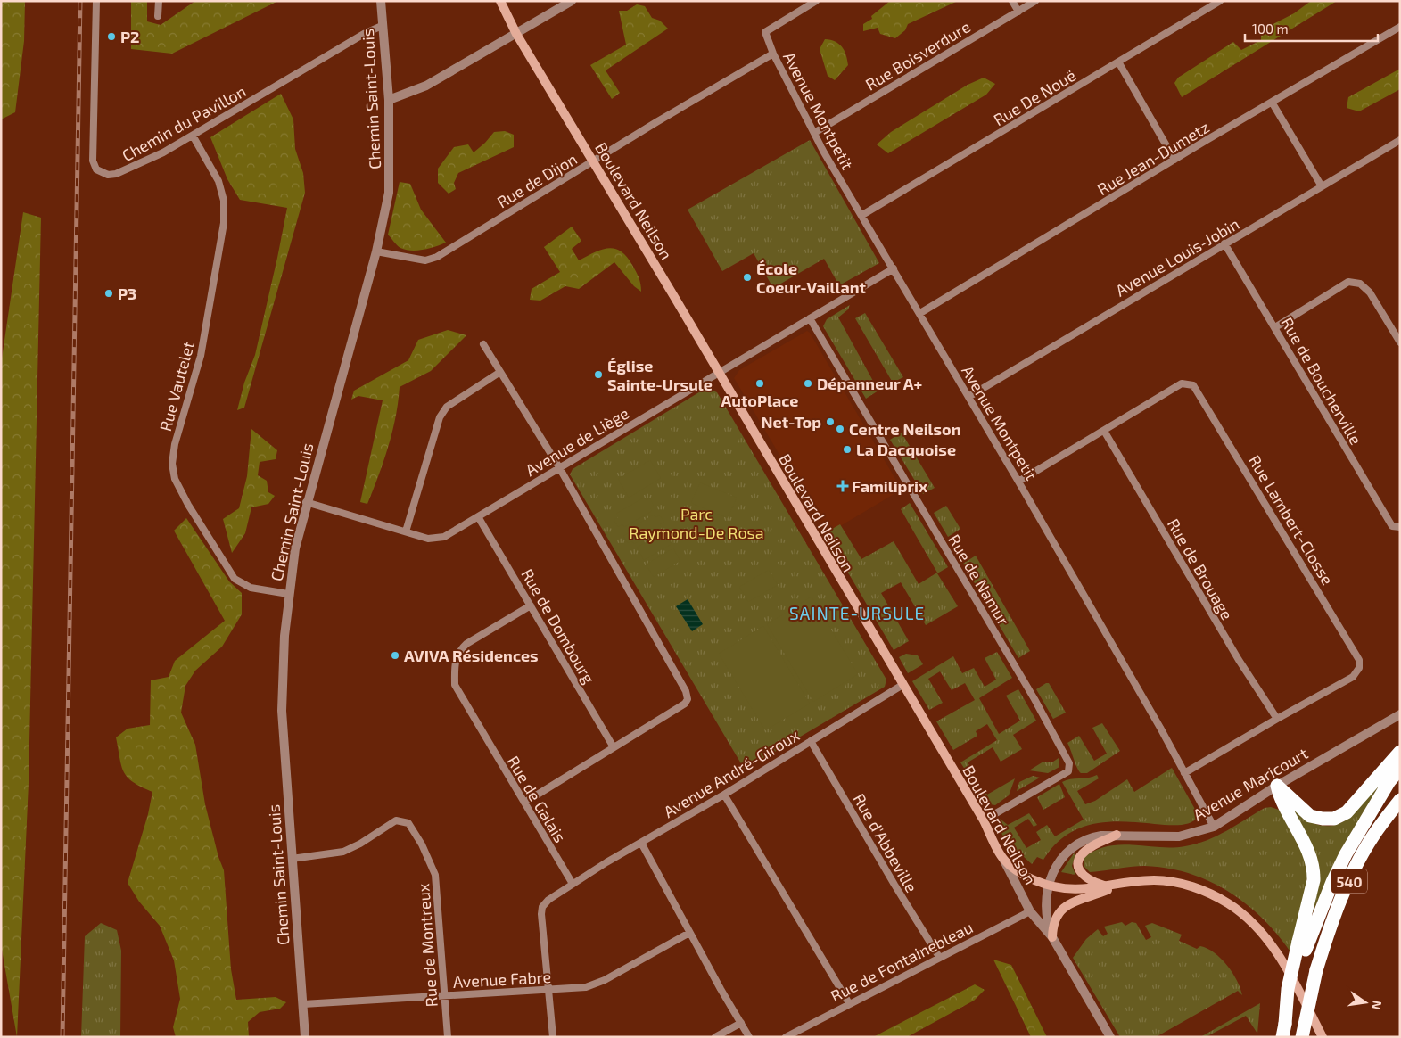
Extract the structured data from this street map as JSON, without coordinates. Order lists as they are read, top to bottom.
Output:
{
  "streets": {
    "highway": ["540"],
    "main road": ["Boulevard Neilson"],
    "street": [
      "Rue Boisverdure",
      "Rue De Nouë",
      "Chemin Saint-Louis",
      "Avenue Montpetit",
      "Chemin du Pavillon",
      "Rue Jean-Dumetz",
      "Rue de Dijon",
      "Avenue Louis-Jobin",
      "Rue de Boucherville",
      "Rue Vautelet",
      "Avenue de Liège",
      "Rue Lambert-Closse",
      "Rue de Brouage",
      "Rue de Namur",
      "Rue de Dombourg",
      "Avenue André-Giroux",
      "Avenue Maricourt",
      "Rue de Galais",
      "Rue d'Abbeville",
      "Rue de Montreux",
      "Rue de Fontainebleau",
      "Avenue Fabre"
    ]
  },
  "crossings": [
    ["Rue Boisverdure", "Avenue Montpetit"],
    ["Rue De Nouë", "Avenue Montpetit"],
    ["Chemin Saint-Louis", "Chemin du Pavillon"],
    ["Chemin Saint-Louis", "Rue de Dijon"],
    ["Chemin Saint-Louis", "Rue Vautelet"],
    ["Chemin Saint-Louis", "Avenue de Liège"],
    ["Chemin Saint-Louis", "Rue de Montreux"],
    ["Chemin Saint-Louis", "Avenue Fabre"],
    ["Avenue Montpetit", "Rue Jean-Dumetz"],
    ["Avenue Montpetit", "Rue de Dijon"],
    ["Avenue Montpetit", "Avenue Louis-Jobin"],
    ["Avenue Montpetit", "Avenue de Liège"],
    ["Avenue Montpetit", "Rue Lambert-Closse"],
    ["Avenue Montpetit", "Avenue Maricourt"],
    ["Chemin du Pavillon", "Rue Vautelet"],
    ["Rue de Dijon", "Boulevard Neilson"],
    ["Boulevard Neilson", "Avenue de Liège"],
    ["Boulevard Neilson", "Rue de Namur"],
    ["Boulevard Neilson", "Avenue André-Giroux"],
    ["Boulevard Neilson", "Avenue Maricourt"],
    ["Boulevard Neilson", "Rue de Fontainebleau"],
    ["Avenue Louis-Jobin", "Rue de Boucherville"],
    ["Avenue de Liège", "Rue de Namur"],
    ["Avenue de Liège", "Rue de Dombourg"],
    ["Rue Lambert-Closse", "Rue de Brouage"],
    ["Rue de Dombourg", "Rue de Galais"],
    ["Avenue André-Giroux", "Rue de Galais"],
    ["Avenue André-Giroux", "Rue d'Abbeville"],
    ["Rue d'Abbeville", "Rue de Fontainebleau"],
    ["Rue de Montreux", "Avenue Fabre"]
  ],
  "districts": ["SAINTE-URSULE"],
  "parks": ["Parc Raymond-De Rosa"],
  "places": {
    "other": [
      "P2",
      "École Coeur-Vaillant",
      "P3",
      "Église Sainte-Ursule",
      "AutoPlace",
      "Dépanneur A+",
      "Net-Top",
      "Centre Neilson",
      "La Dacquoise",
      "AVIVA Résidences"
    ],
    "health": ["Familiprix"]
  },
  "scale_bar": "100 m",
  "north": "right"
}
